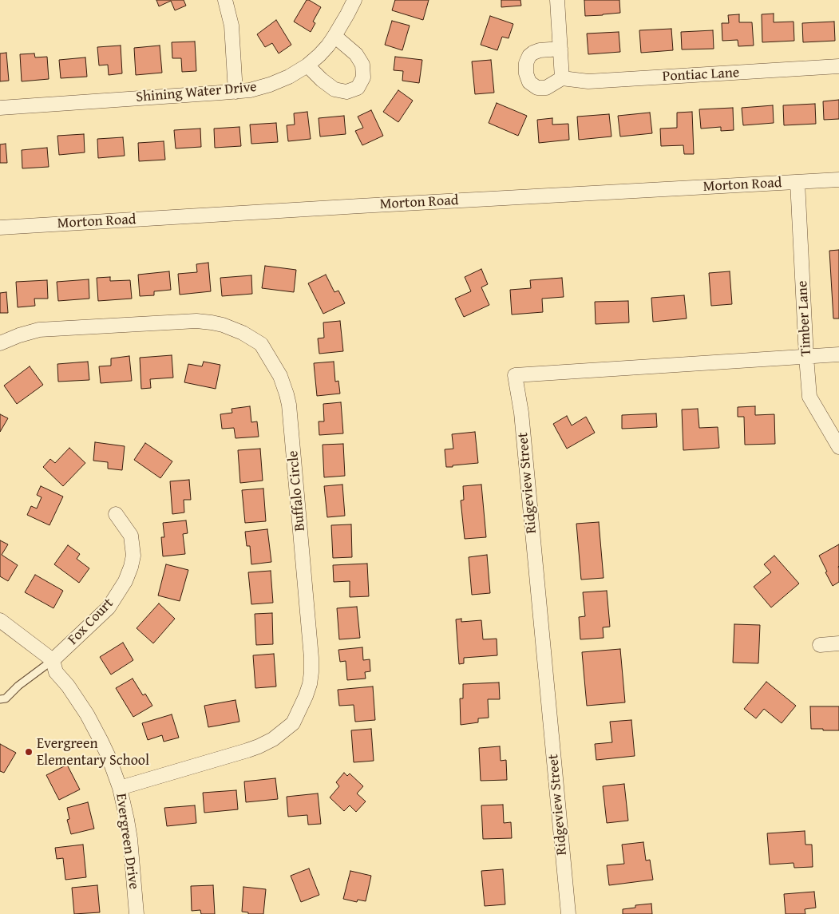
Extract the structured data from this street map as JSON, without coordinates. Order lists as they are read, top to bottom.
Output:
{
  "streets": {
    "street": [
      "Pontiac Lane",
      "Shining Water Drive",
      "Morton Road",
      "Timber Lane",
      "Ridgeview Street",
      "Buffalo Circle",
      "Fox Court",
      "Evergreen Drive"
    ]
  },
  "crossings": [
    ["Morton Road", "Timber Lane"],
    ["Timber Lane", "Ridgeview Street"],
    ["Buffalo Circle", "Evergreen Drive"],
    ["Fox Court", "Evergreen Drive"]
  ],
  "places": ["Evergreen Elementary School"]
}
